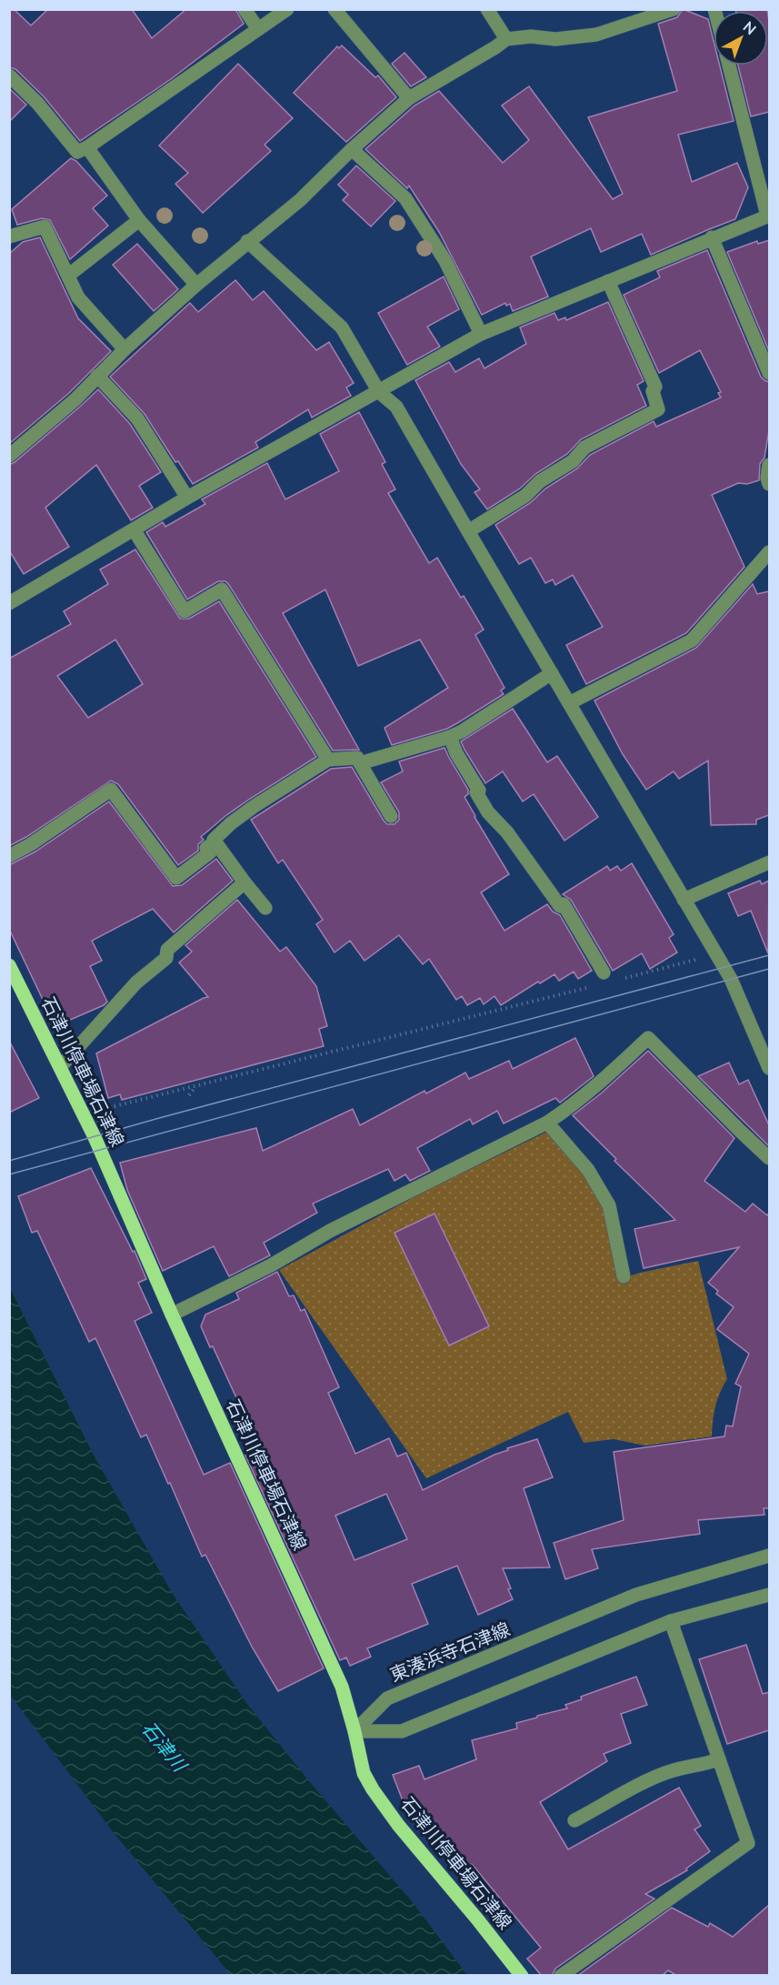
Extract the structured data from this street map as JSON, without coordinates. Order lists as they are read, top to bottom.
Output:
{
  "streets": {
    "main road": ["石津川停車場石津線"],
    "street": ["東湊浜寺石津線"]
  },
  "crossings": [
    ["石津川停車場石津線", "東湊浜寺石津線"]
  ],
  "water": ["石津川"],
  "north": "top right"
}
